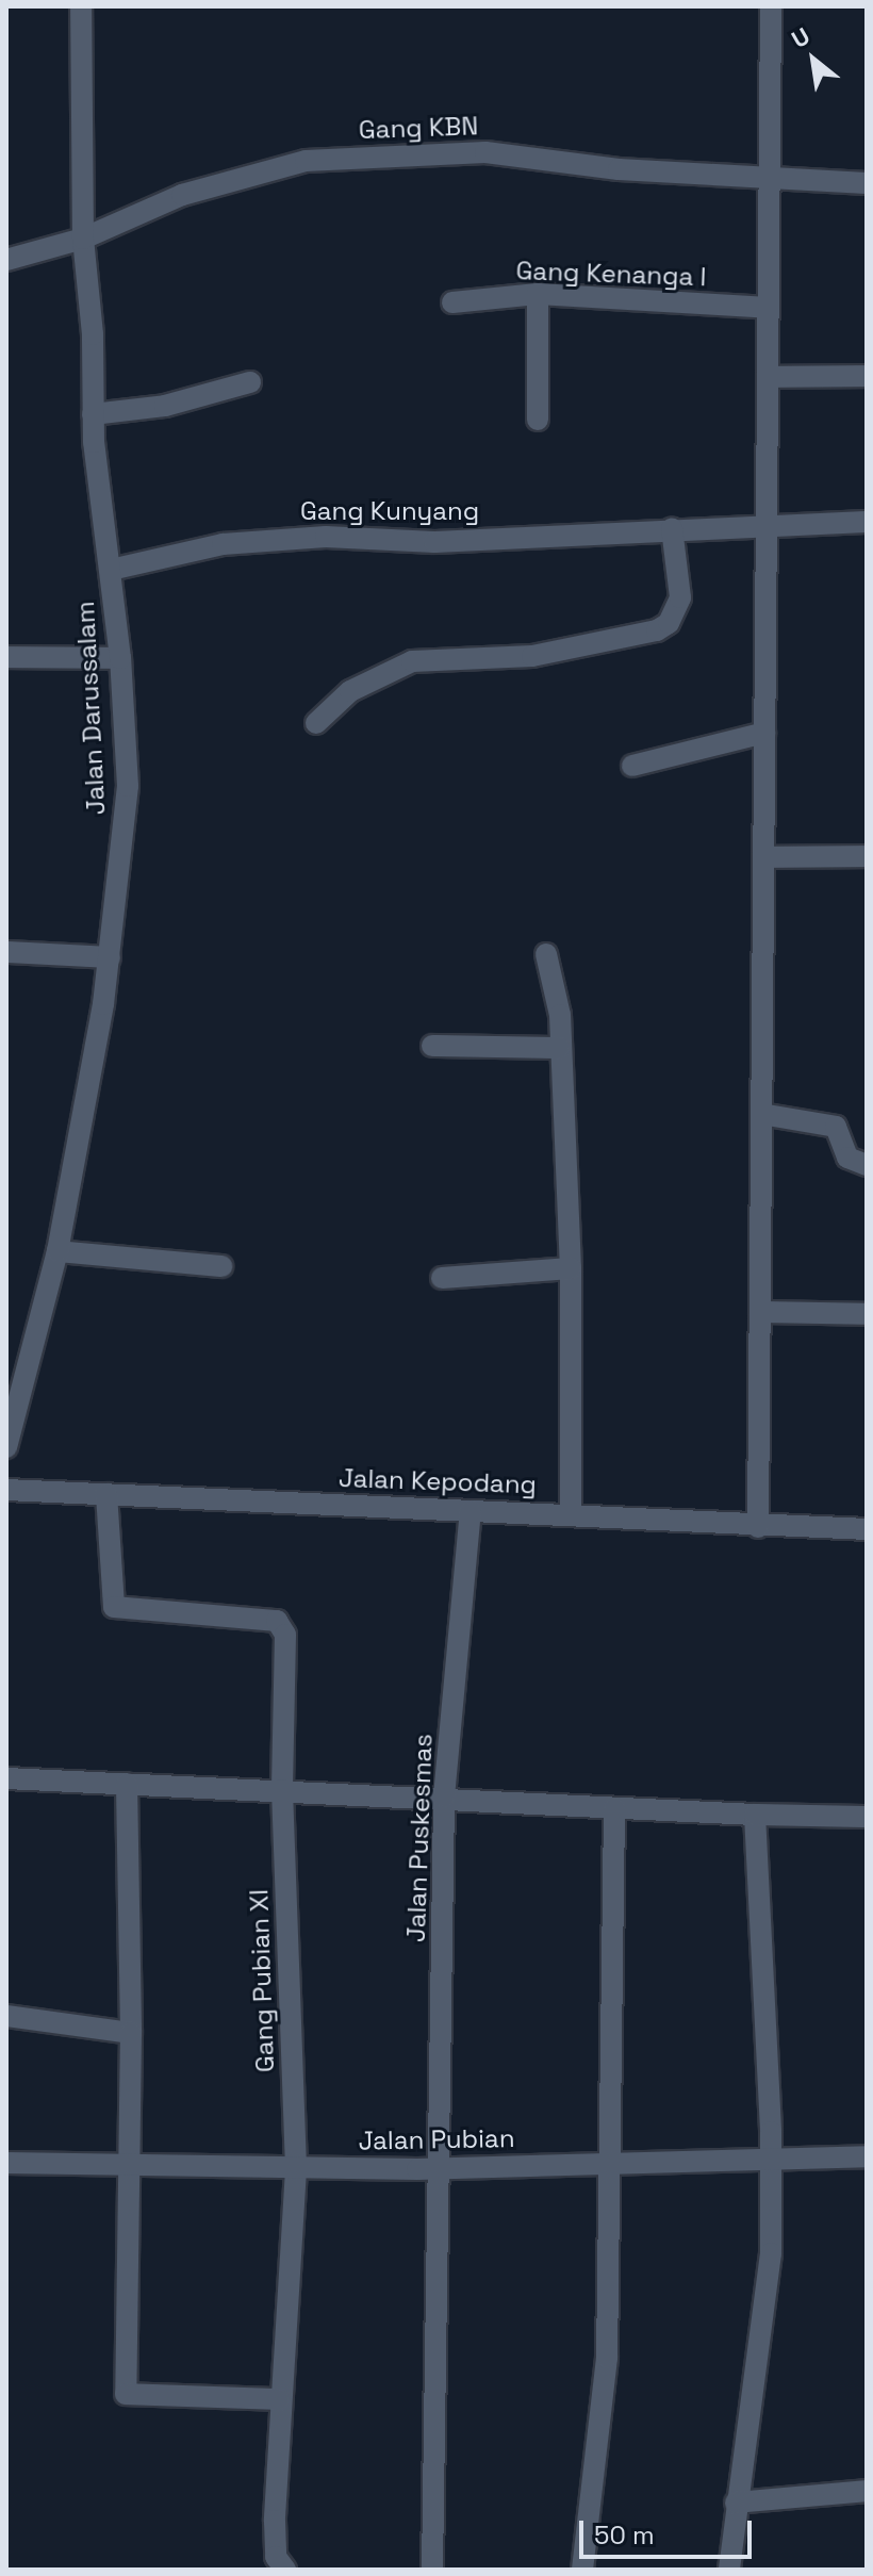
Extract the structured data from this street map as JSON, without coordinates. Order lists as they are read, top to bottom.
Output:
{
  "streets": {
    "street": [
      "Gang KBN",
      "Gang Kenanga I",
      "Gang Kunyang",
      "Jalan Darussalam",
      "Jalan Kepodang",
      "Jalan Puskesmas",
      "Gang Pubian XI",
      "Jalan Pubian"
    ]
  },
  "crossings": [
    ["Gang KBN", "Jalan Darussalam"],
    ["Gang Kunyang", "Jalan Darussalam"],
    ["Jalan Kepodang", "Jalan Puskesmas"],
    ["Jalan Kepodang", "Gang Pubian XI"],
    ["Jalan Puskesmas", "Jalan Pubian"],
    ["Gang Pubian XI", "Jalan Pubian"]
  ],
  "scale_bar": "50 m",
  "north": "top left"
}
